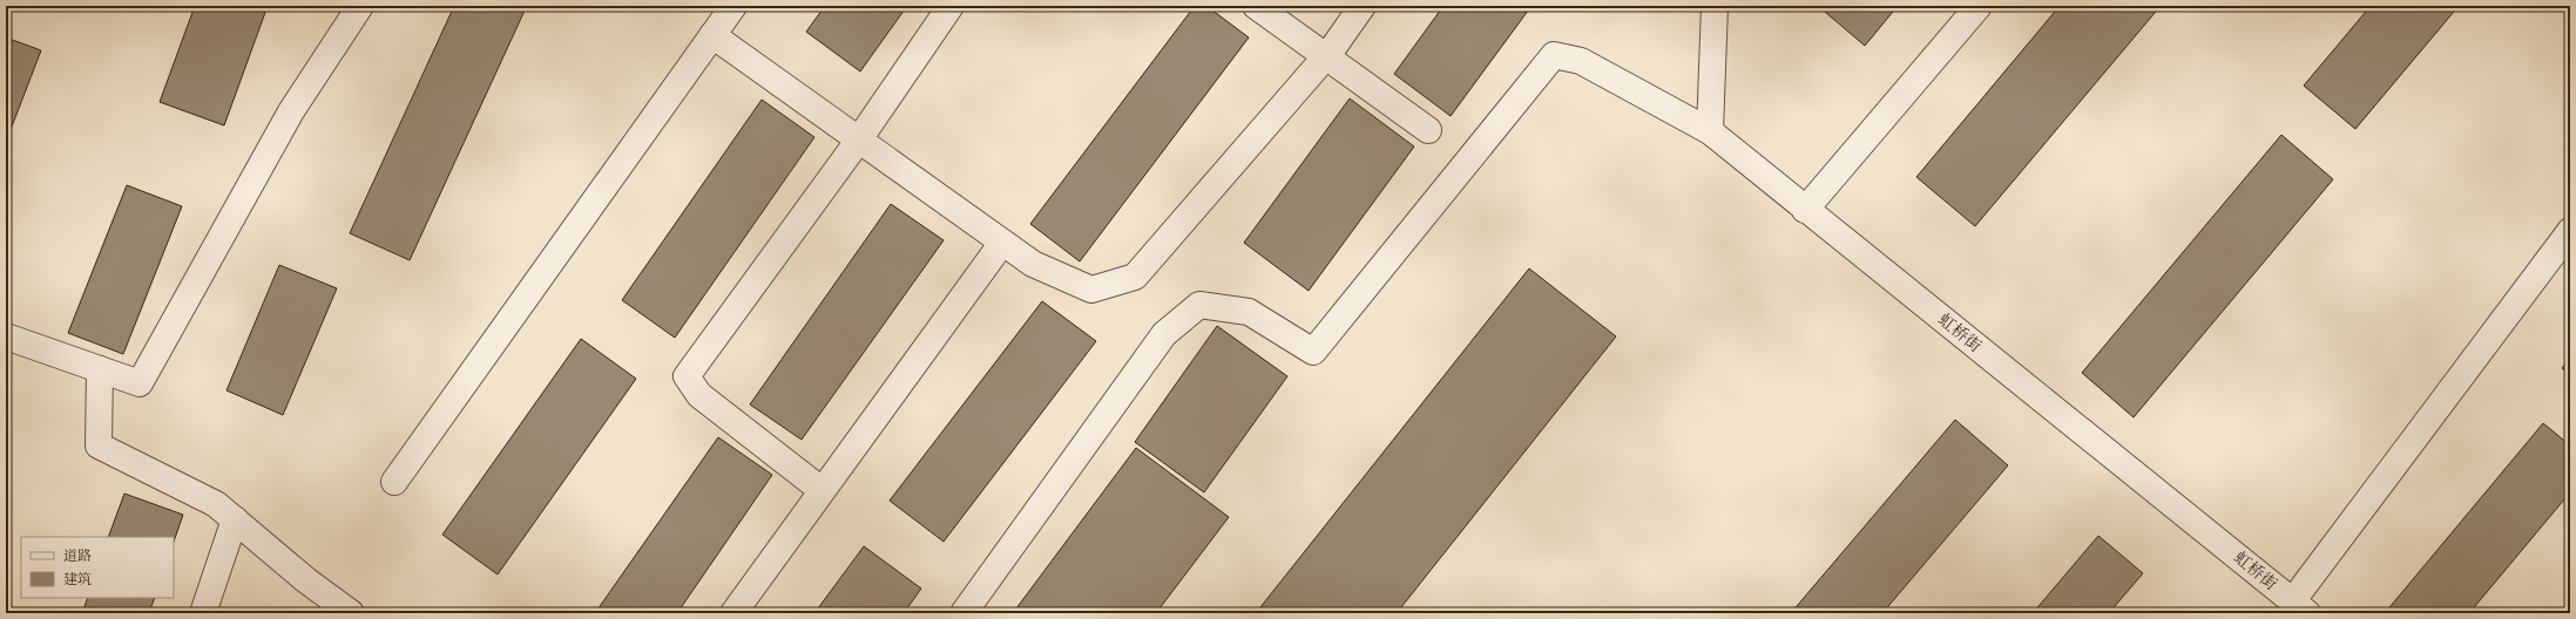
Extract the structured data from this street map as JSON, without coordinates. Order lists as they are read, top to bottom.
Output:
{
  "streets": {
    "street": ["虹桥街"]
  },
  "legend": ["道路", "建筑"]
}
